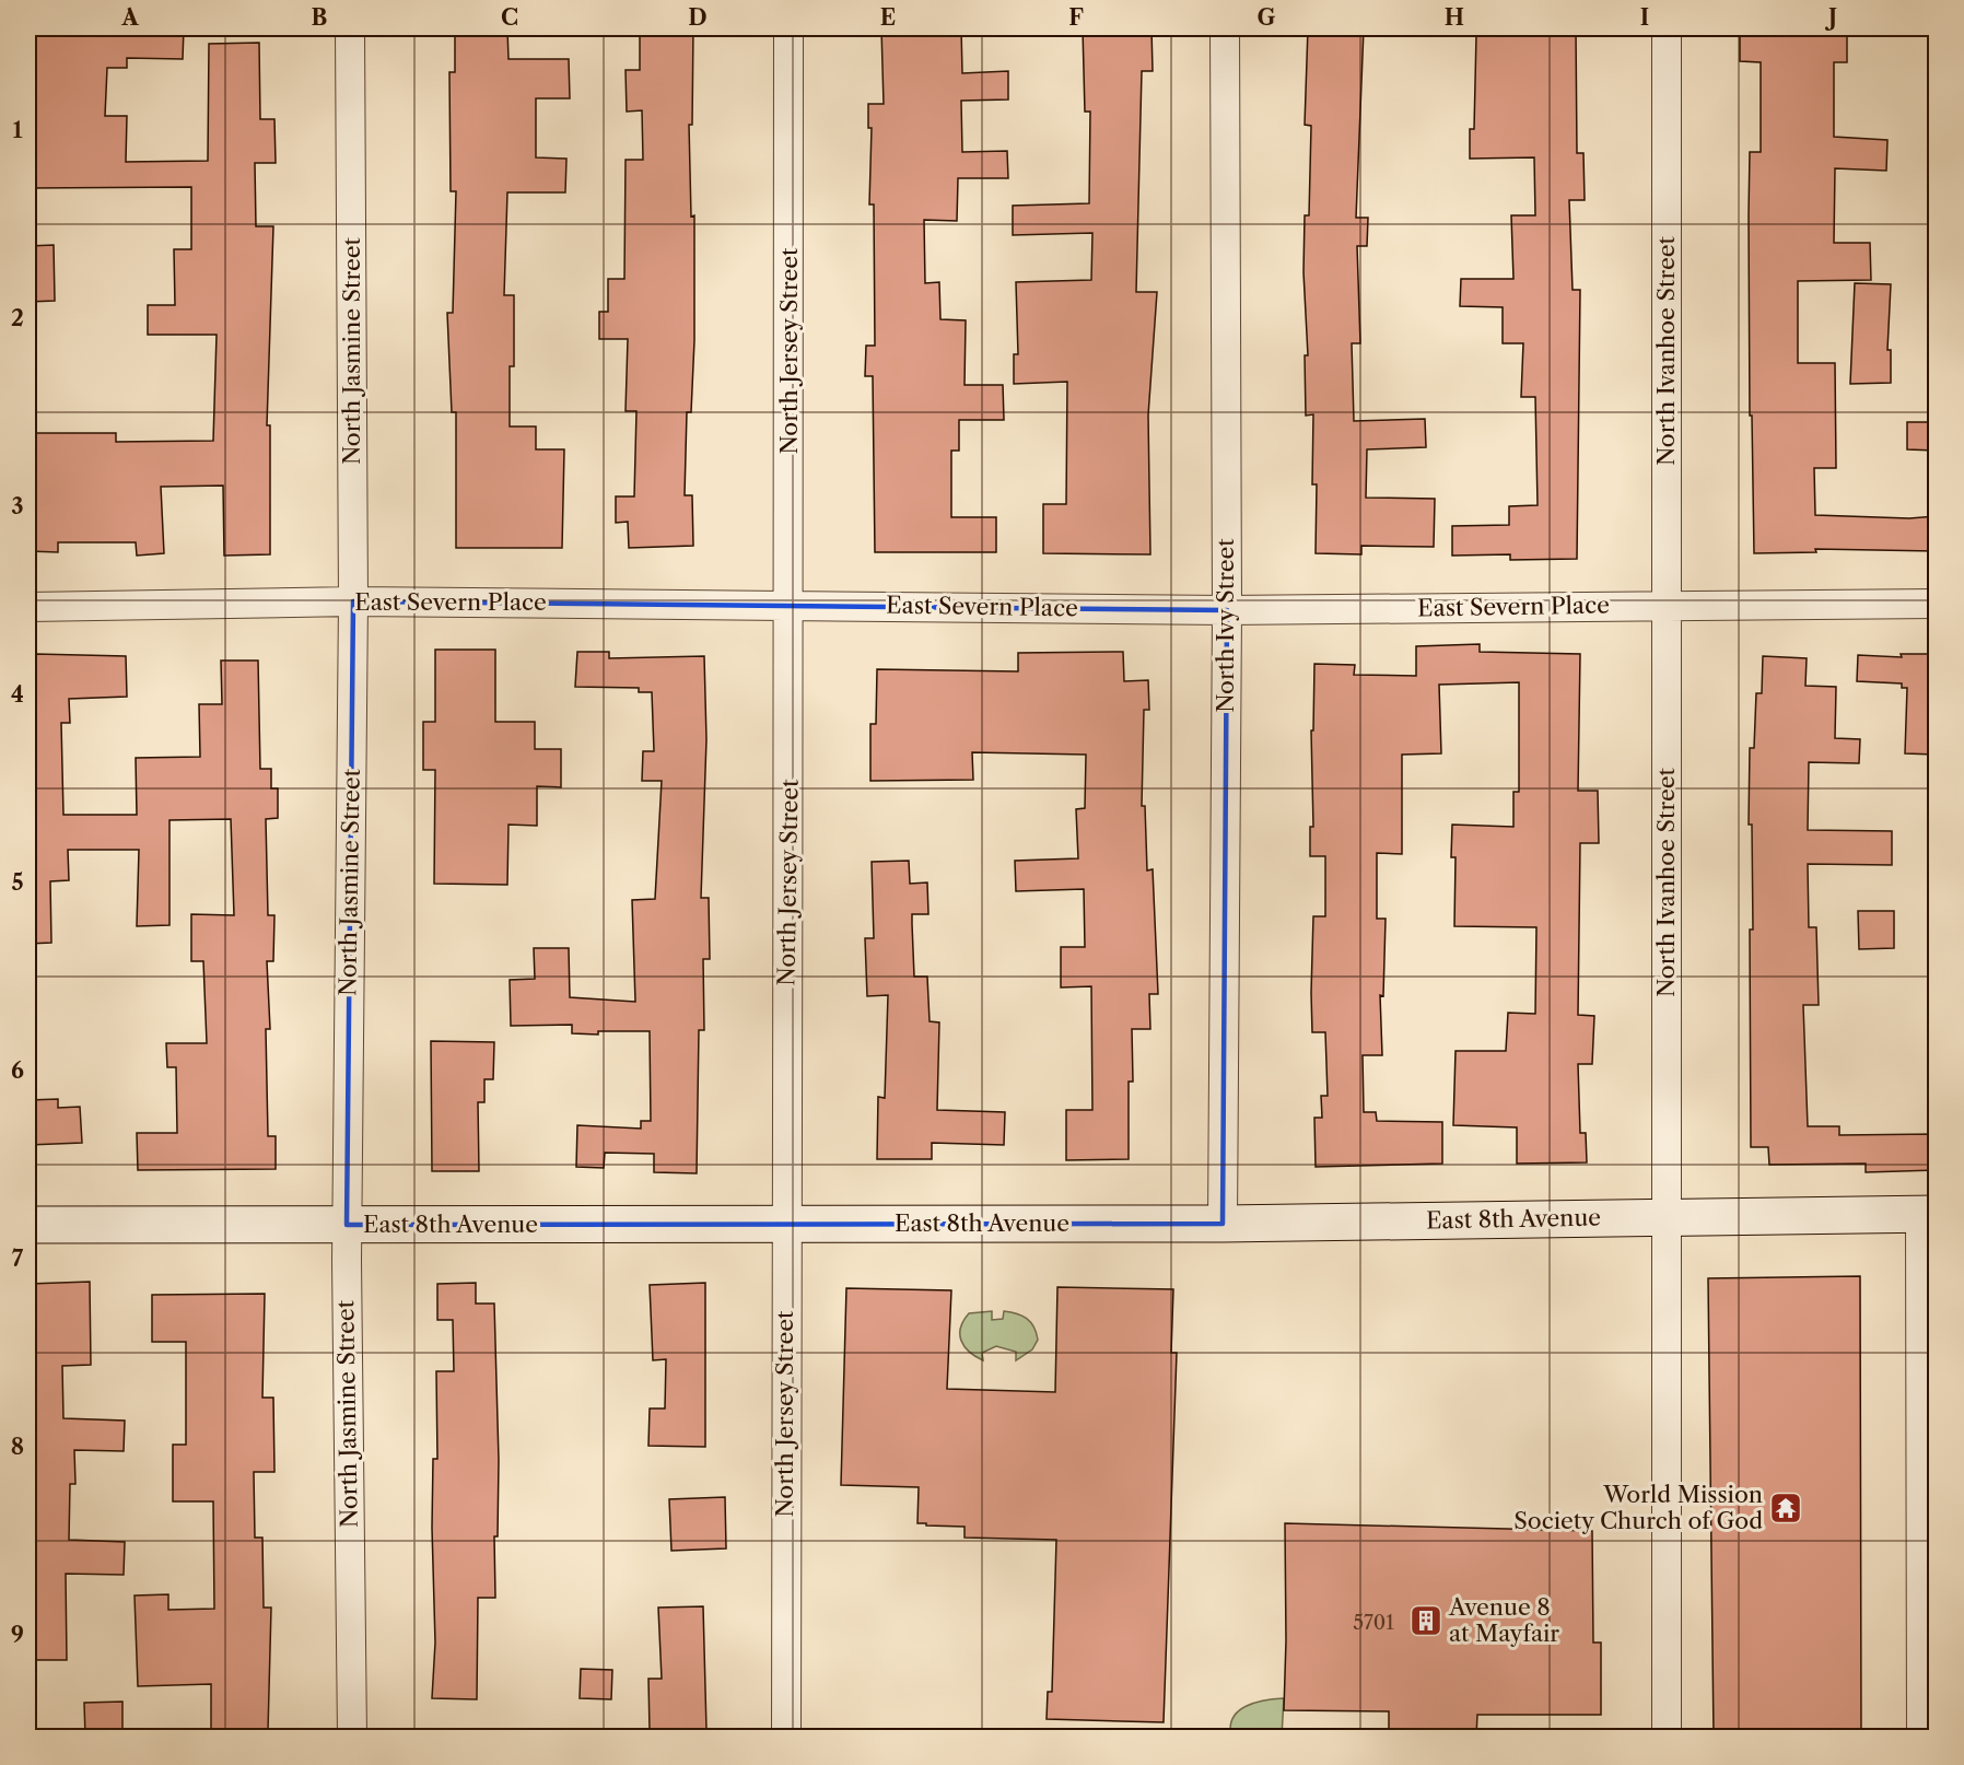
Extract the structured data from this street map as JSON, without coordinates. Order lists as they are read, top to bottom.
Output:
{
  "streets": {
    "street": [
      "North Jasmine Street",
      "North Jersey Street",
      "North Ivanhoe Street",
      "East Severn Place",
      "North Ivy Street",
      "East 8th Avenue"
    ]
  },
  "crossings": [
    ["North Jasmine Street", "East Severn Place"],
    ["North Jasmine Street", "East 8th Avenue"],
    ["North Jersey Street", "East Severn Place"],
    ["North Jersey Street", "East 8th Avenue"],
    ["North Ivanhoe Street", "East Severn Place"],
    ["North Ivanhoe Street", "East 8th Avenue"],
    ["East Severn Place", "North Ivy Street"],
    ["North Ivy Street", "East 8th Avenue"]
  ],
  "places": {
    "temple": ["World Mission Society Church of God"],
    "building": ["Avenue 8 at Mayfair"]
  },
  "house_numbers": ["5701"],
  "grid": {
    "columns": [
      "A",
      "B",
      "C",
      "D",
      "E",
      "F",
      "G",
      "H",
      "I",
      "J"
    ],
    "rows": [
      "1",
      "2",
      "3",
      "4",
      "5",
      "6",
      "7",
      "8",
      "9"
    ]
  }
}
